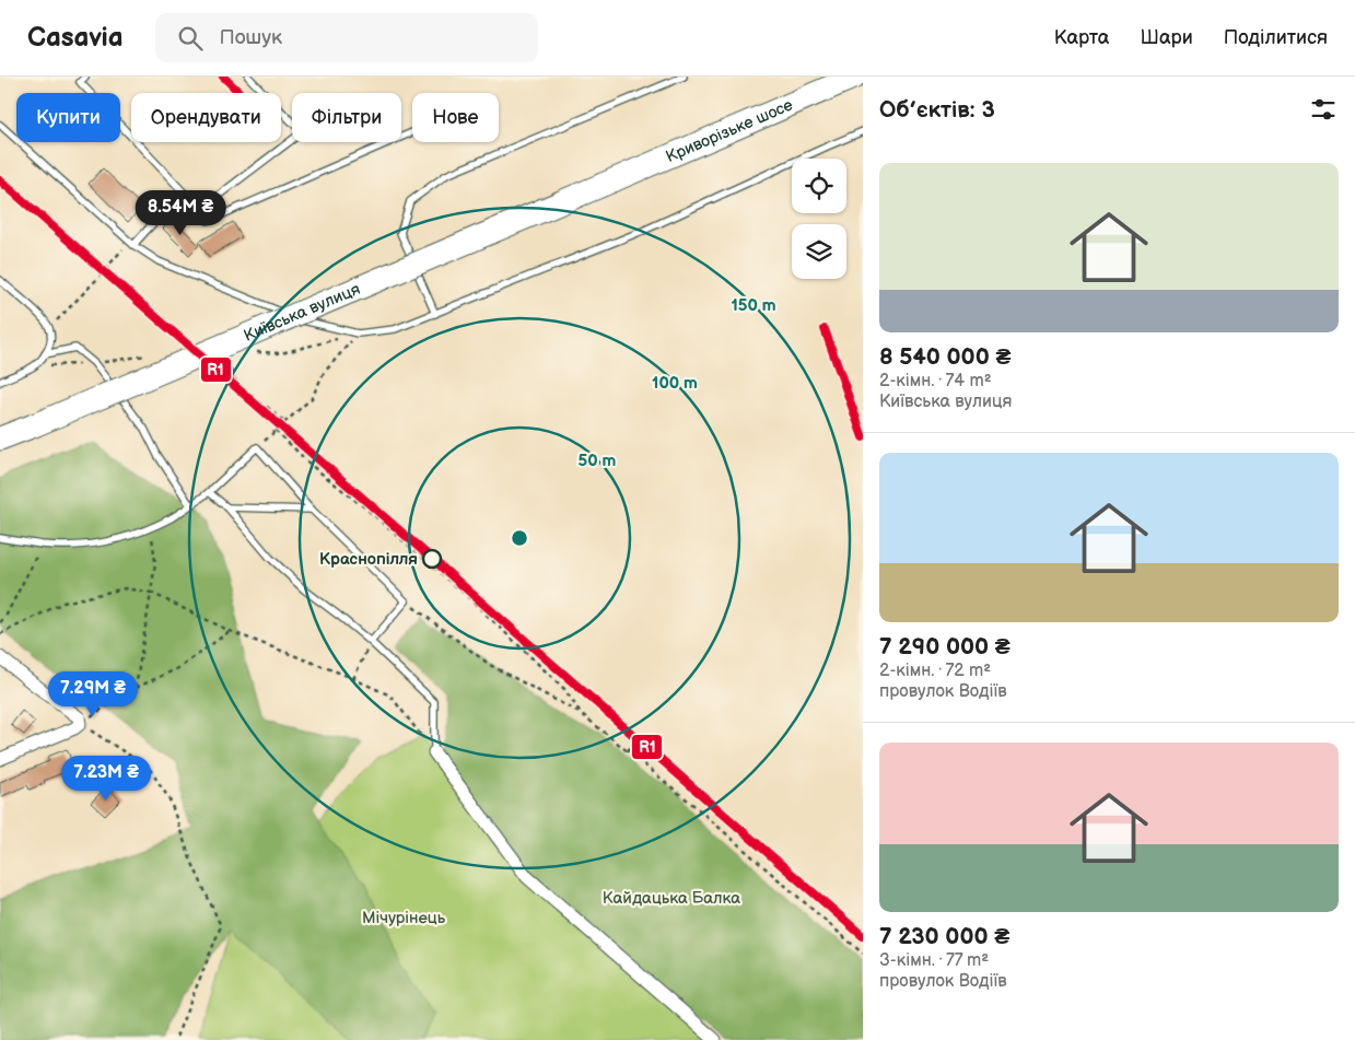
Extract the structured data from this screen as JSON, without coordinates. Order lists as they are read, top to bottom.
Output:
{
  "streets": {
    "highway": ["Криворізьке шосе", "Київська вулиця"]
  },
  "crossings": [
    ["Криворізьке шосе", "Київська вулиця"]
  ],
  "parks": ["Кайдацька Балка", "Мічурінець"],
  "places": ["Краснопілля"],
  "lines": ["transit line R1"],
  "page": {
    "header": "Casavia",
    "search": "Пошук",
    "nav": ["Карта", "Шари", "Поділитися"],
    "heading": "Об’єктів: 3",
    "chip": [
      "Купити",
      "Орендувати",
      "Фільтри",
      "Нове"
    ],
    "list": [
      {
        "name": "8 540 000 ₴",
        "note": "2-кімн. · 74 m² · Київська вулиця"
      },
      {
        "name": "7 290 000 ₴",
        "note": "2-кімн. · 72 m² · провулок Водіїв"
      },
      {
        "name": "7 230 000 ₴",
        "note": "3-кімн. · 77 m² · провулок Водіїв"
      }
    ],
    "price": ["8.54M ₴", "7.29M ₴", "7.23M ₴"]
  },
  "rings": ["150 m", "100 m", "50 m"]
}
